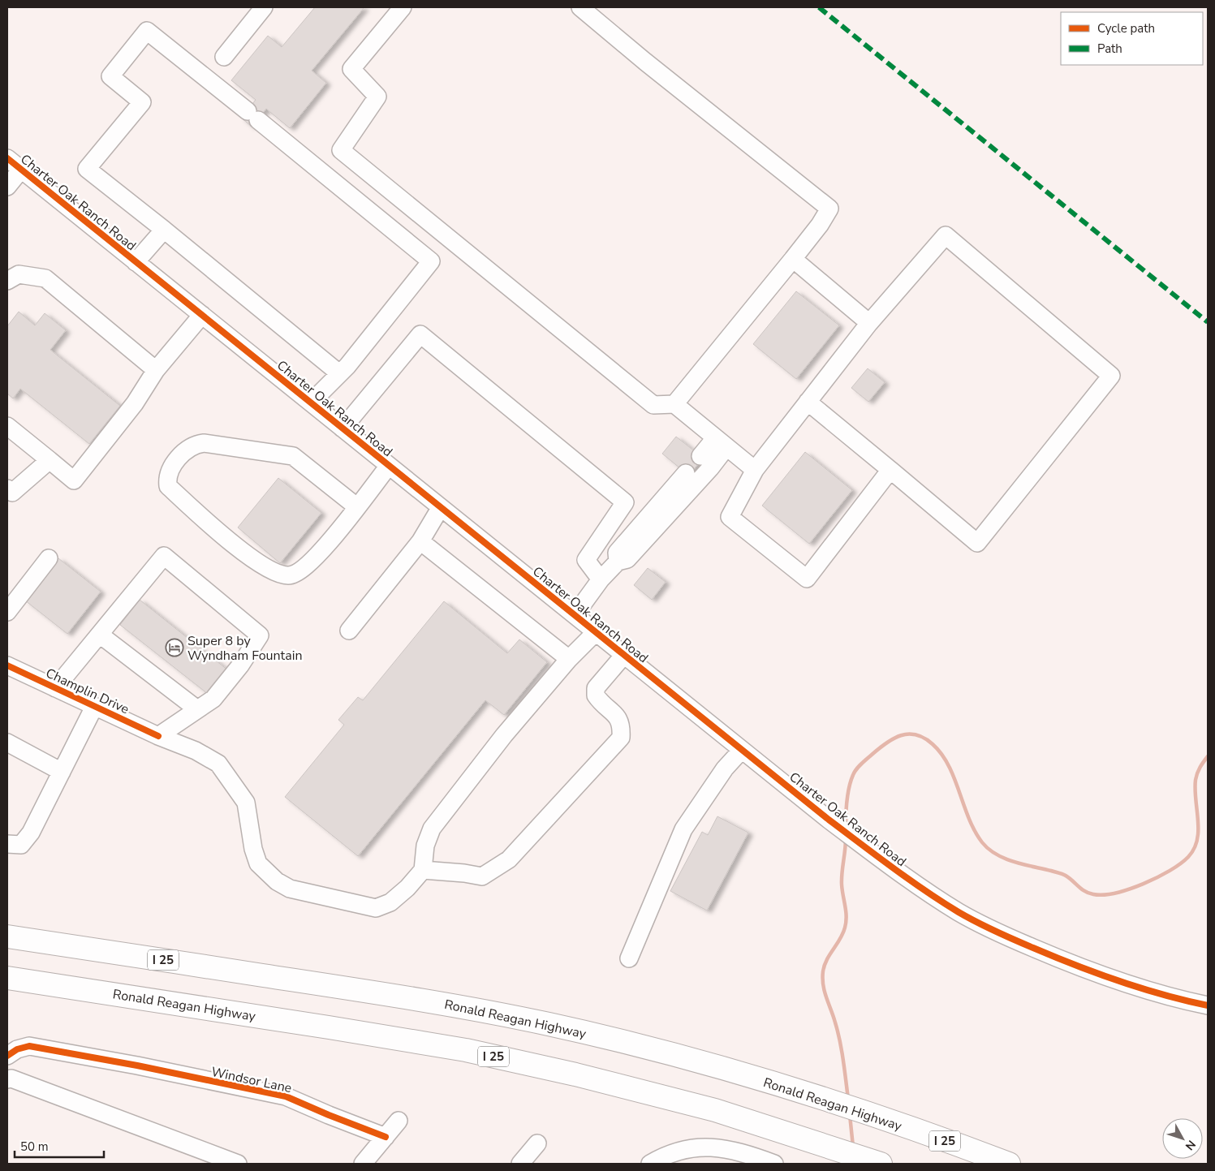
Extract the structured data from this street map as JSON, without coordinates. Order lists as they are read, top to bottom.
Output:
{
  "streets": {
    "highway": ["I 25", "Ronald Reagan Highway"],
    "street": ["Charter Oak Ranch Road", "Champlin Drive", "Windsor Lane"]
  },
  "places": {
    "hotel": ["Super 8 by Wyndham Fountain"]
  },
  "legend": ["Cycle path", "Path"],
  "scale_bar": "50 m",
  "north": "bottom right"
}
